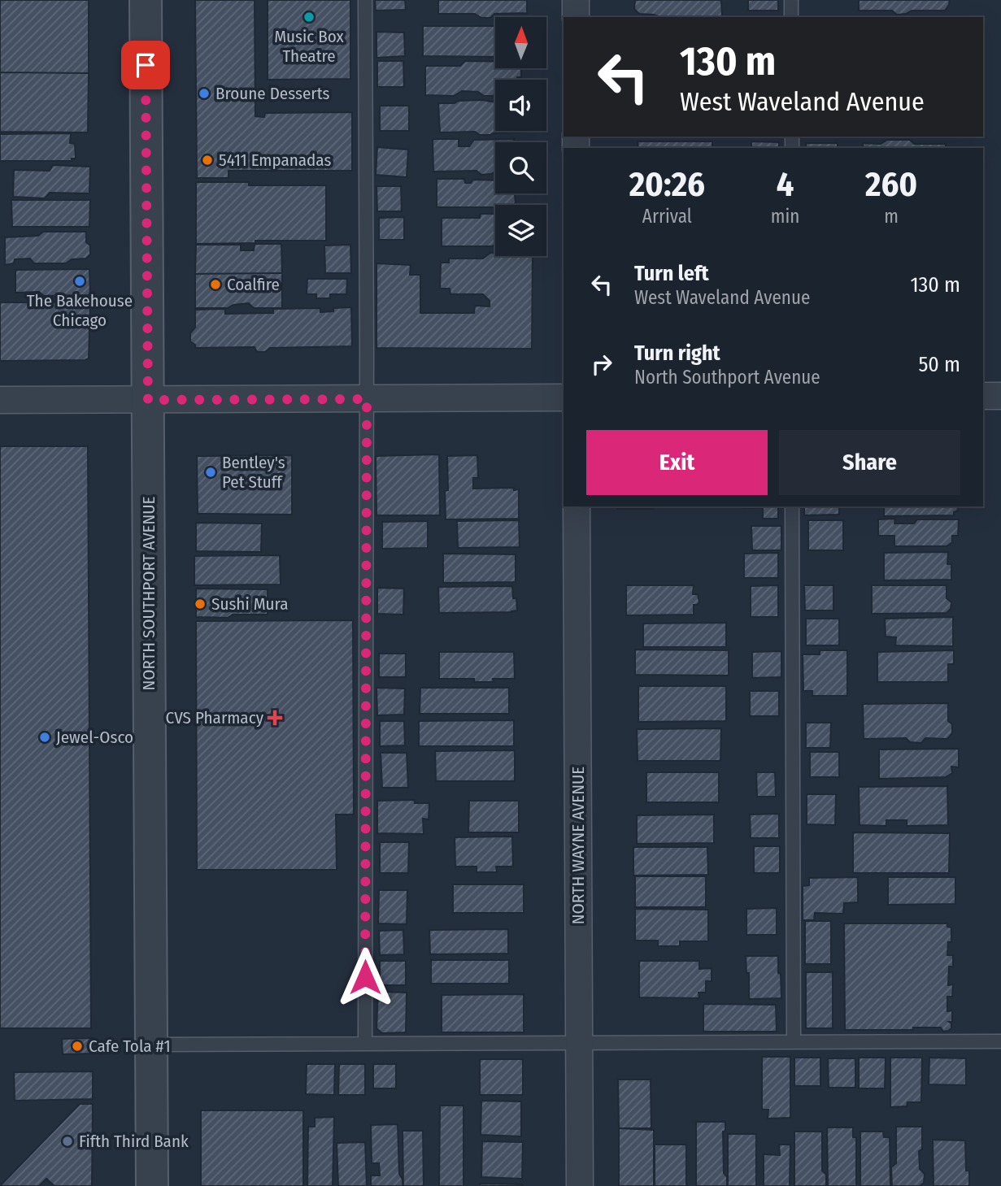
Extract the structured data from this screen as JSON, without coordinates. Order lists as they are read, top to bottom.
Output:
{
  "streets": {
    "street": ["NORTH SOUTHPORT AVENUE", "NORTH WAYNE AVENUE"]
  },
  "places": {
    "other": [
      "Music Box Theatre",
      "Broune Desserts",
      "5411 Empanadas",
      "The Bakehouse Chicago",
      "Coalfire",
      "Bentley's Pet Stuff",
      "Sushi Mura",
      "Jewel-Osco",
      "Cafe Tola #1",
      "Fifth Third Bank"
    ],
    "health": ["CVS Pharmacy"]
  },
  "north": "top",
  "page": {
    "turn": ["130 m", "West Waveland Avenue"],
    "eta": [
      "20:26",
      "Arrival",
      "4",
      "min",
      "260",
      "m"
    ],
    "list": [
      {
        "name": "Turn left",
        "note": "West Waveland Avenue",
        "value": "130 m"
      },
      {
        "name": "Turn right",
        "note": "North Southport Avenue",
        "value": "50 m"
      }
    ],
    "buttons": ["Exit", "Share"]
  }
}
